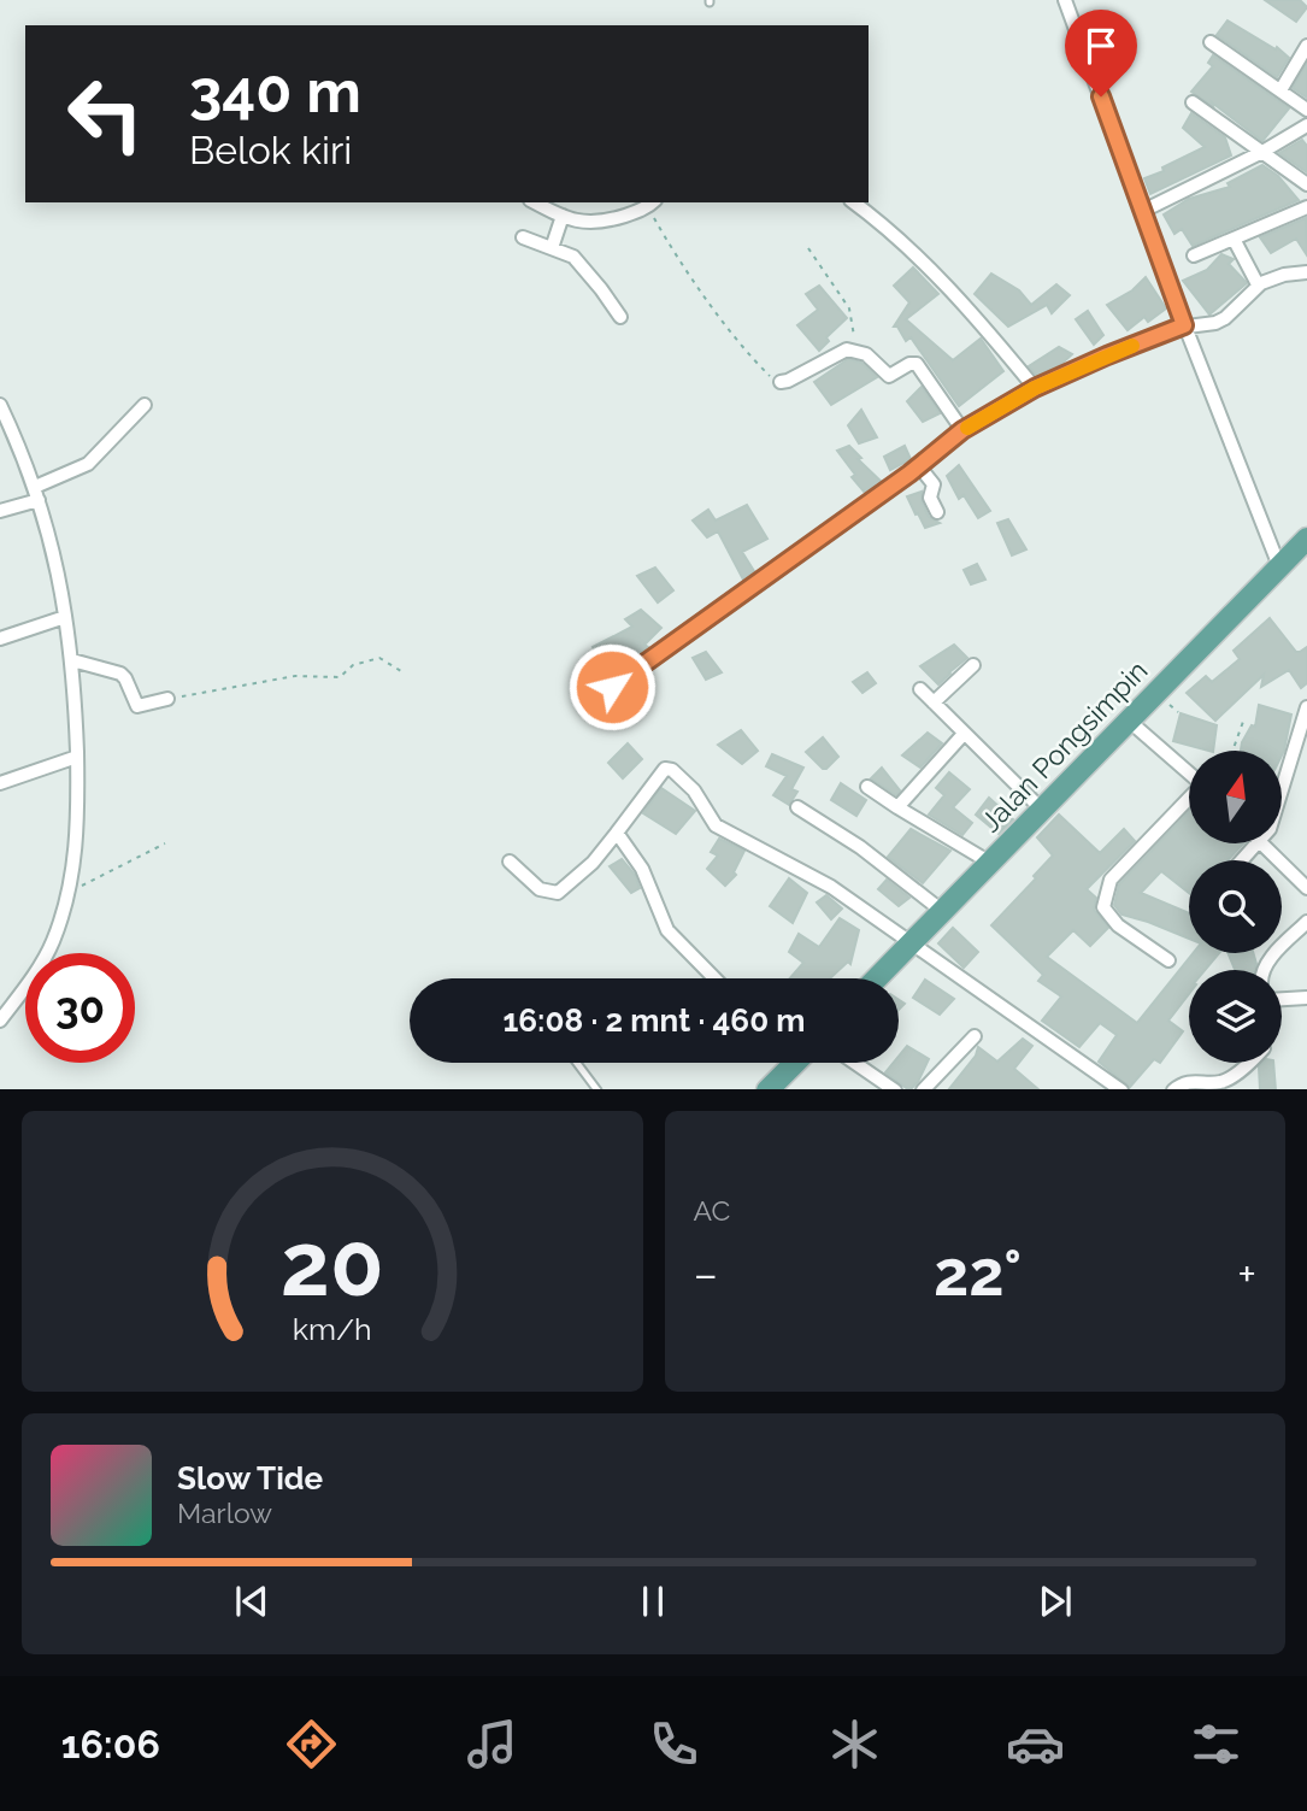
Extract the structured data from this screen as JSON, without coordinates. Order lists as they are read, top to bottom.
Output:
{
  "streets": {
    "main road": ["Jalan Pongsimpin"]
  },
  "north": "top",
  "page": {
    "turn": ["340 m", "Belok kiri"],
    "limit": "30",
    "trip": "16:08 · 2 mnt · 460 m",
    "tile": "AC",
    "heat": ["−", "22°", "+"],
    "song": ["Slow Tide", "Marlow"],
    "tabs": "16:06",
    "gauge": ["20", "km/h"]
  }
}
